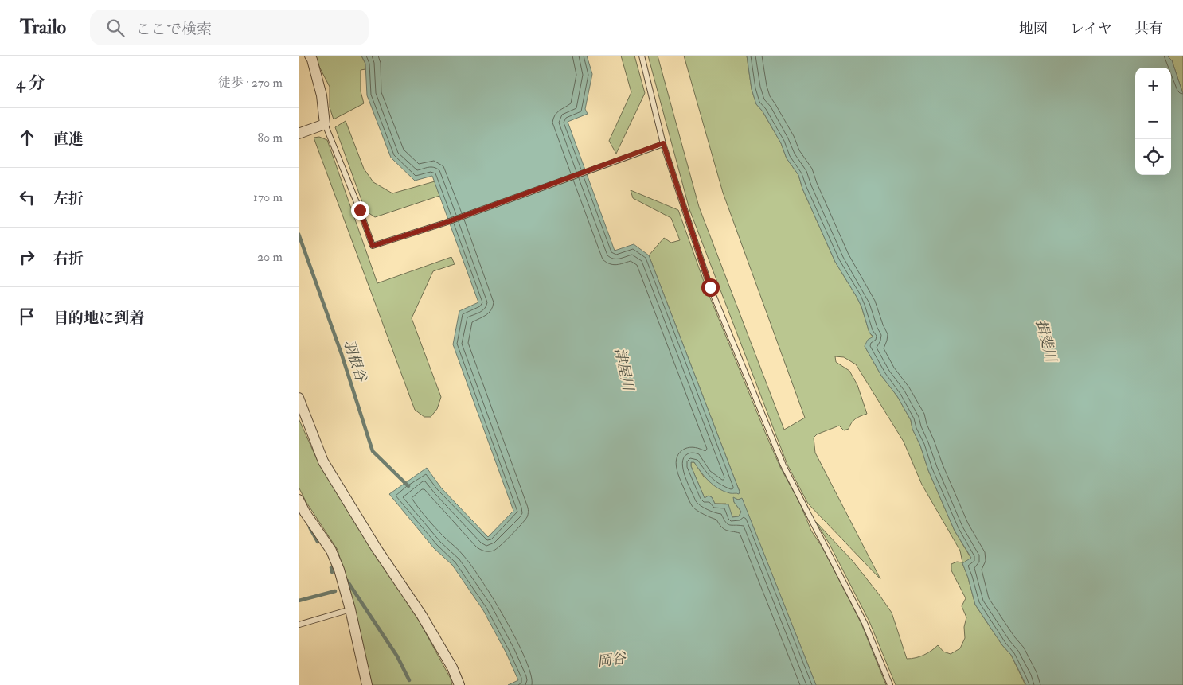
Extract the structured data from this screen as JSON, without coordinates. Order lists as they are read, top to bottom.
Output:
{
  "water": [
    "揖斐川",
    "羽根谷",
    "津屋川",
    "岡谷"
  ],
  "page": {
    "header": "Trailo",
    "search": "ここで検索",
    "nav": ["地図", "レイヤ", "共有"],
    "heading": ["4 分", "徒歩 · 270 m"],
    "map_buttons": ["+", "−"],
    "list": [
      ["直進", "80 m"],
      ["左折", "170 m"],
      ["右折", "20 m"],
      "目的地に到着"
    ]
  }
}
